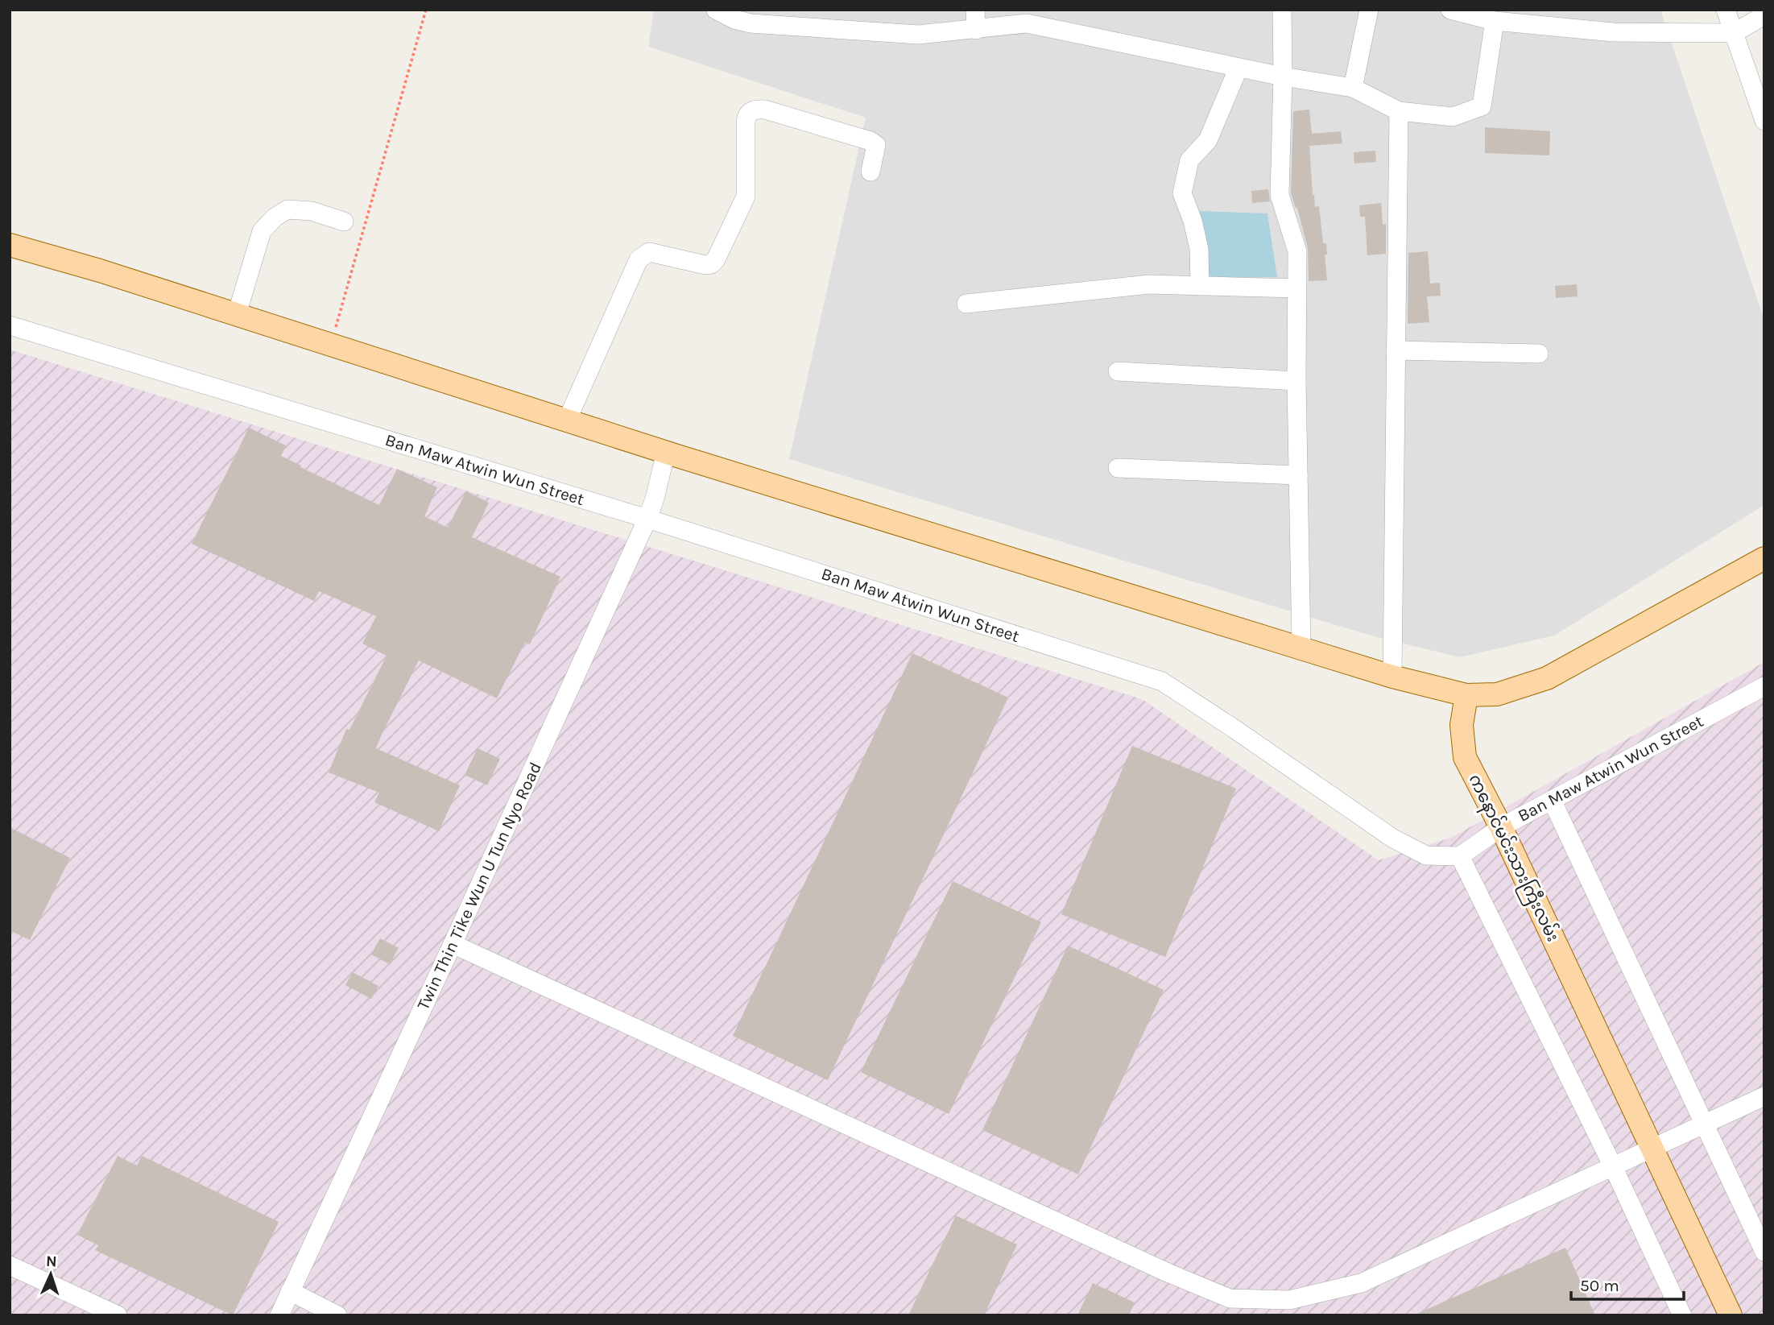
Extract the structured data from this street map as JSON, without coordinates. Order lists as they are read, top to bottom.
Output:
{
  "streets": {
    "main road": ["ကနောင်မင်းသားကြီးလမ်း"],
    "street": ["Ban Maw Atwin Wun Street", "Twin Thin Tike Wun U Tun Nyo Road"]
  },
  "crossings": [
    ["Ban Maw Atwin Wun Street", "ကနောင်မင်းသားကြီးလမ်း"],
    ["Ban Maw Atwin Wun Street", "Twin Thin Tike Wun U Tun Nyo Road"]
  ],
  "scale_bar": "50 m",
  "north": "top"
}
